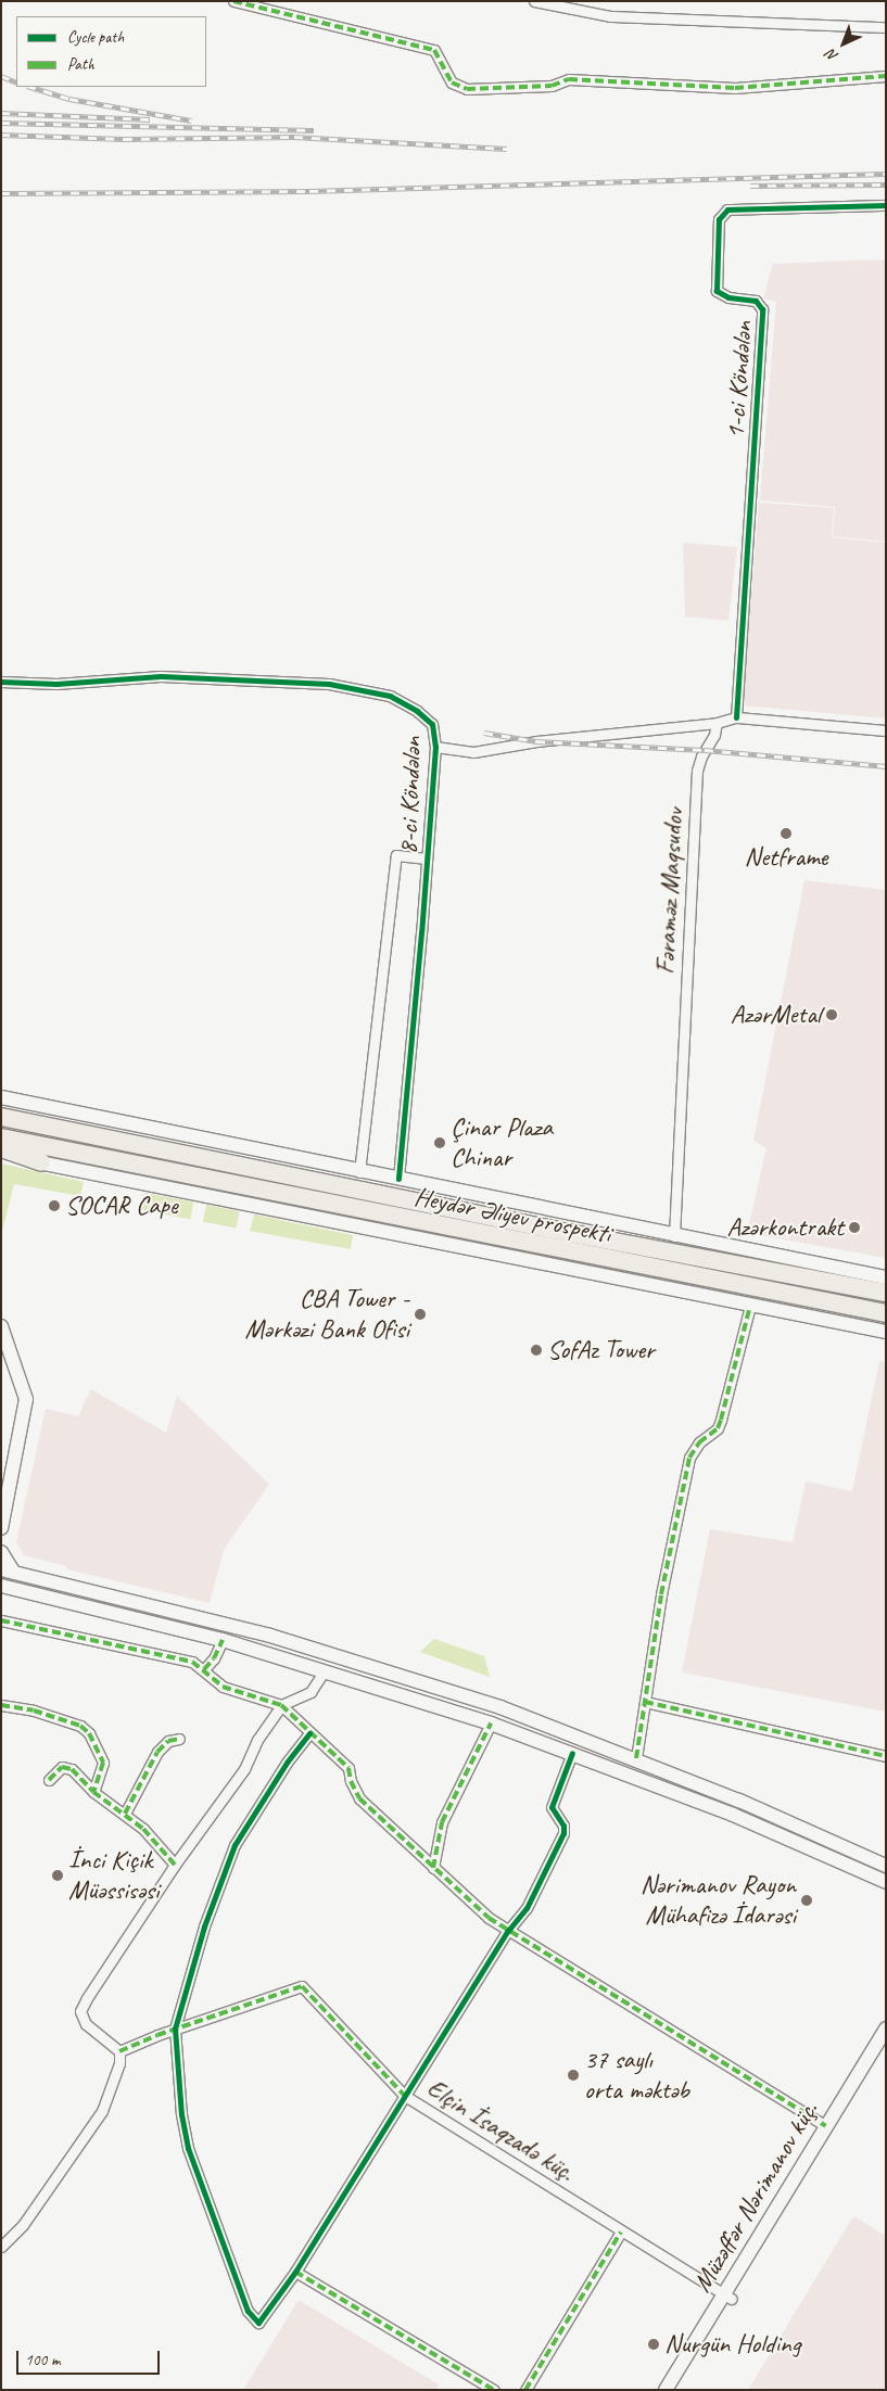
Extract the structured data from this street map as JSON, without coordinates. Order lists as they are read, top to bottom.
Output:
{
  "streets": {
    "highway": ["Heydər Əliyev prospekti"],
    "main road": ["Müzəffər Nərimanov küç."],
    "street": [
      "1-ci Köndələn",
      "8-ci Köndələn",
      "Fəraməz Maqsudov",
      "Elçin İsaqzadə küç."
    ]
  },
  "crossings": [
    ["Elçin İsaqzadə küç.", "Müzəffər Nərimanov küç."]
  ],
  "places": [
    "Netframe",
    "AzərMetal",
    "Çinar Plaza Chinar",
    "SOCAR Cape",
    "Azərkontrakt",
    "CBA Tower - Mərkəzi Bank Ofisi",
    "SofAz Tower",
    "İnci Kiçik Müəssisəsi",
    "Nərimanov Rayon Mühafizə İdarəsi",
    "37 saylı orta məktəb",
    "Nurgün Holding"
  ],
  "legend": ["Cycle path", "Path"],
  "scale_bar": "100 m",
  "north": "bottom left"
}
